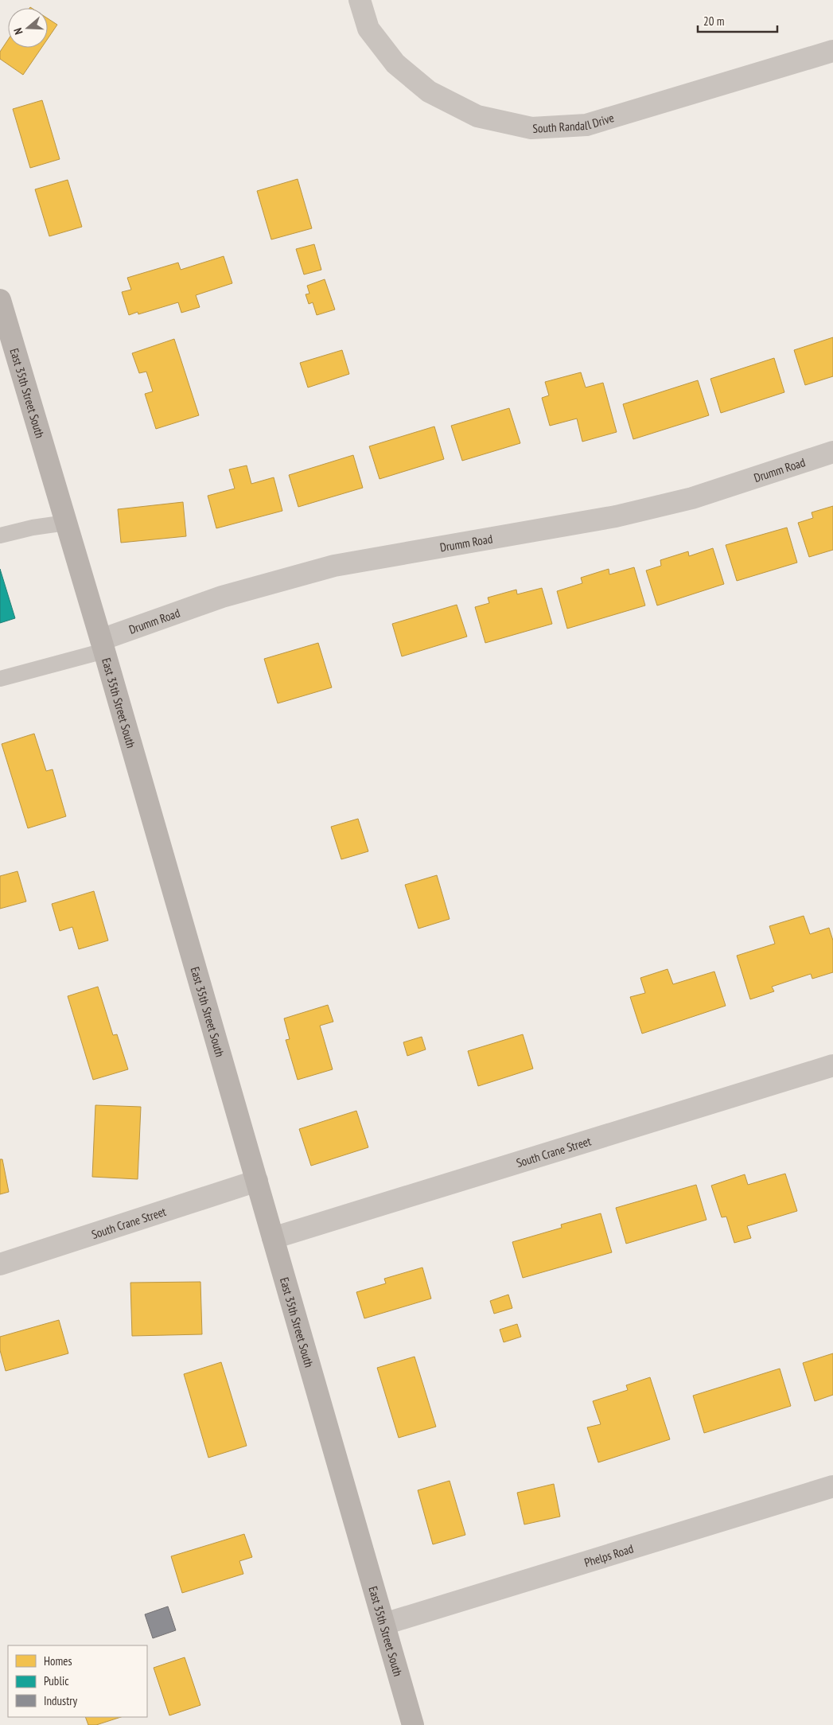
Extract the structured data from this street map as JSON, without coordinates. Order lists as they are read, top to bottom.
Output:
{
  "streets": {
    "main road": ["East 35th Street South"],
    "street": [
      "South Randall Drive",
      "Drumm Road",
      "South Crane Street",
      "Phelps Road"
    ]
  },
  "crossings": [
    ["East 35th Street South", "Drumm Road"],
    ["East 35th Street South", "South Crane Street"],
    ["East 35th Street South", "Phelps Road"]
  ],
  "legend": ["Homes", "Public", "Industry"],
  "scale_bar": "20 m",
  "north": "left"
}
